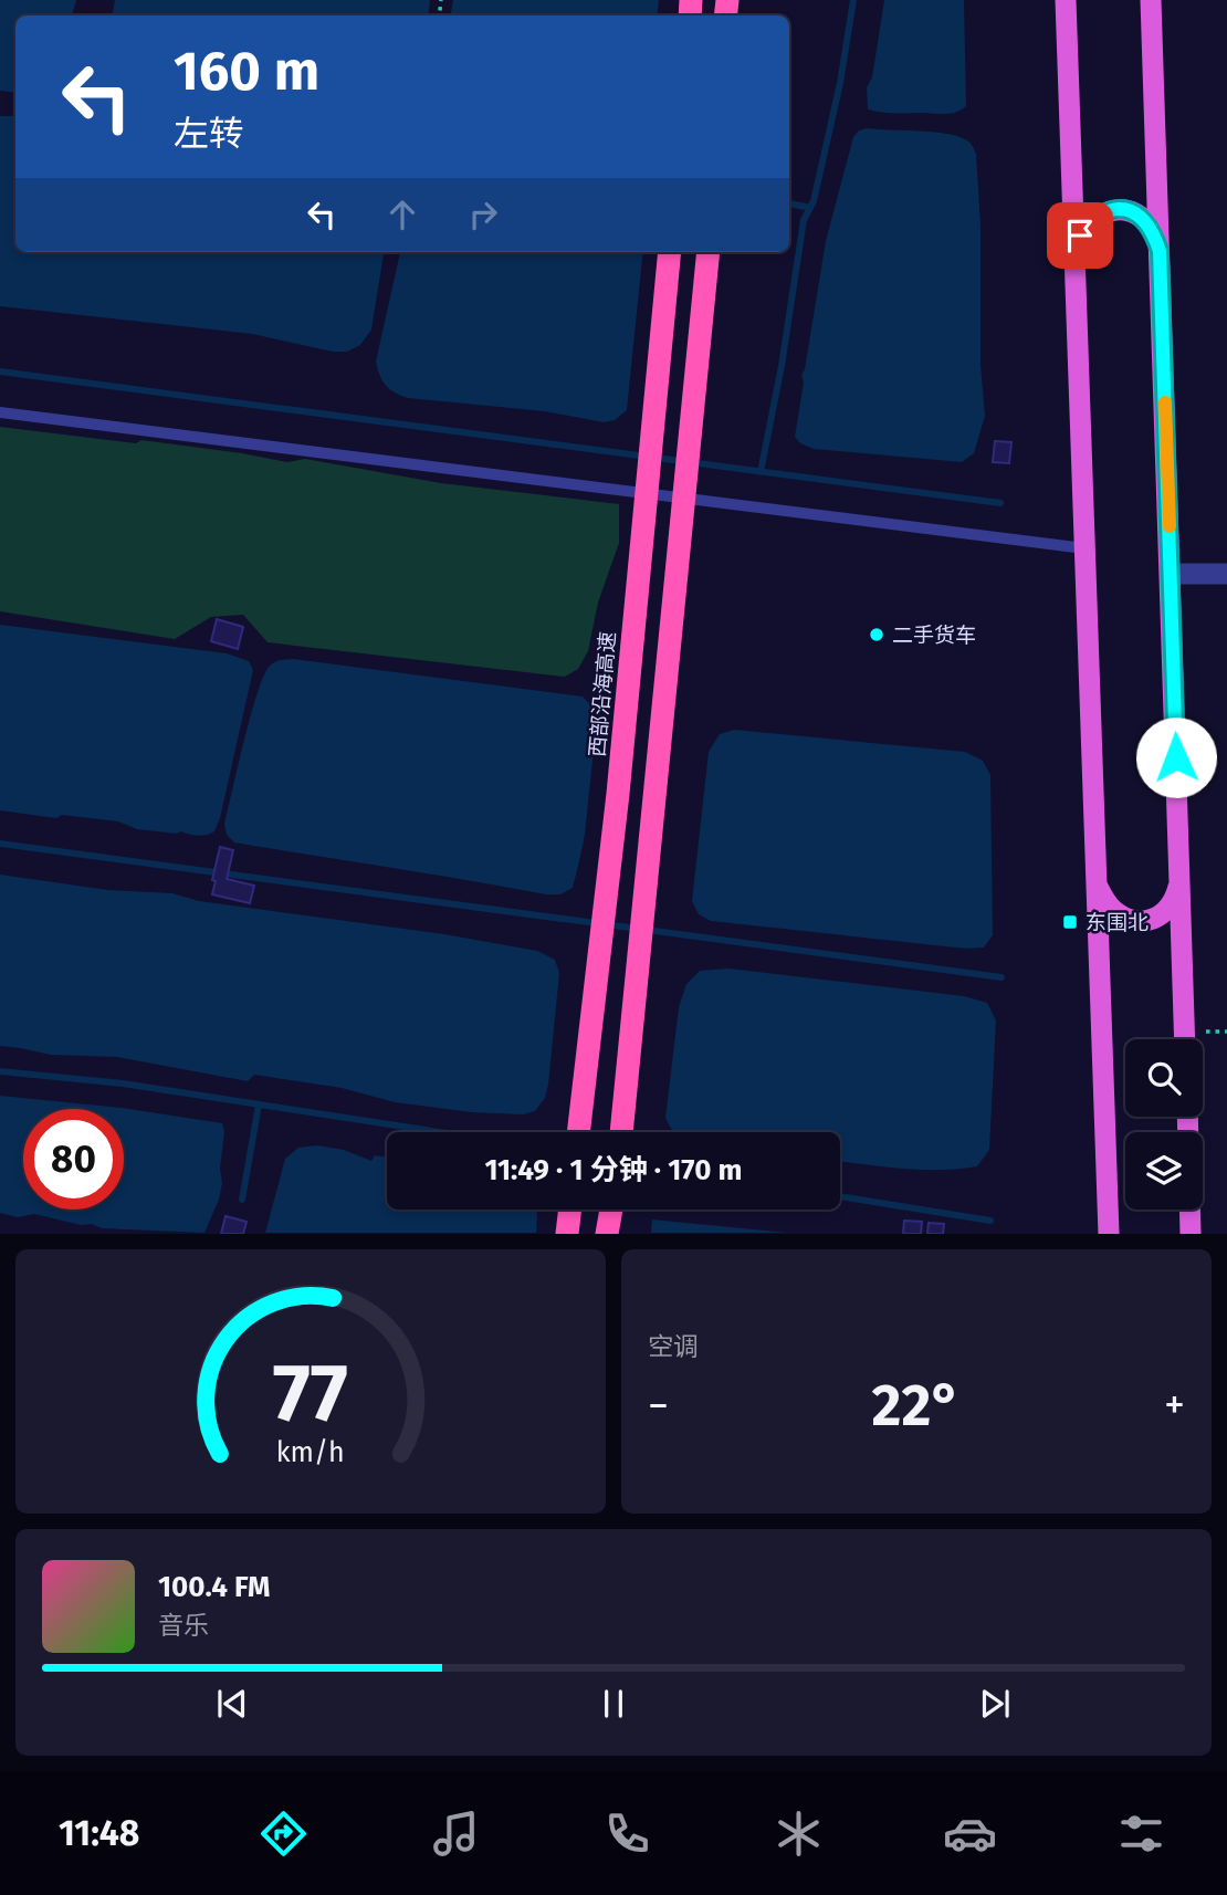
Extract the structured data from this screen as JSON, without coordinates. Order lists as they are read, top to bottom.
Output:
{
  "streets": {
    "highway": ["西部沿海高速"]
  },
  "places": {
    "other": ["二手货车"],
    "transit": ["东围北"]
  },
  "page": {
    "turn": ["160 m", "左转"],
    "limit": "80",
    "trip": "11:49 · 1 分钟 · 170 m",
    "tile": "空调",
    "heat": ["−", "22°", "+"],
    "song": ["100.4 FM", "音乐"],
    "tabs": "11:48",
    "gauge": ["77", "km/h"]
  }
}
